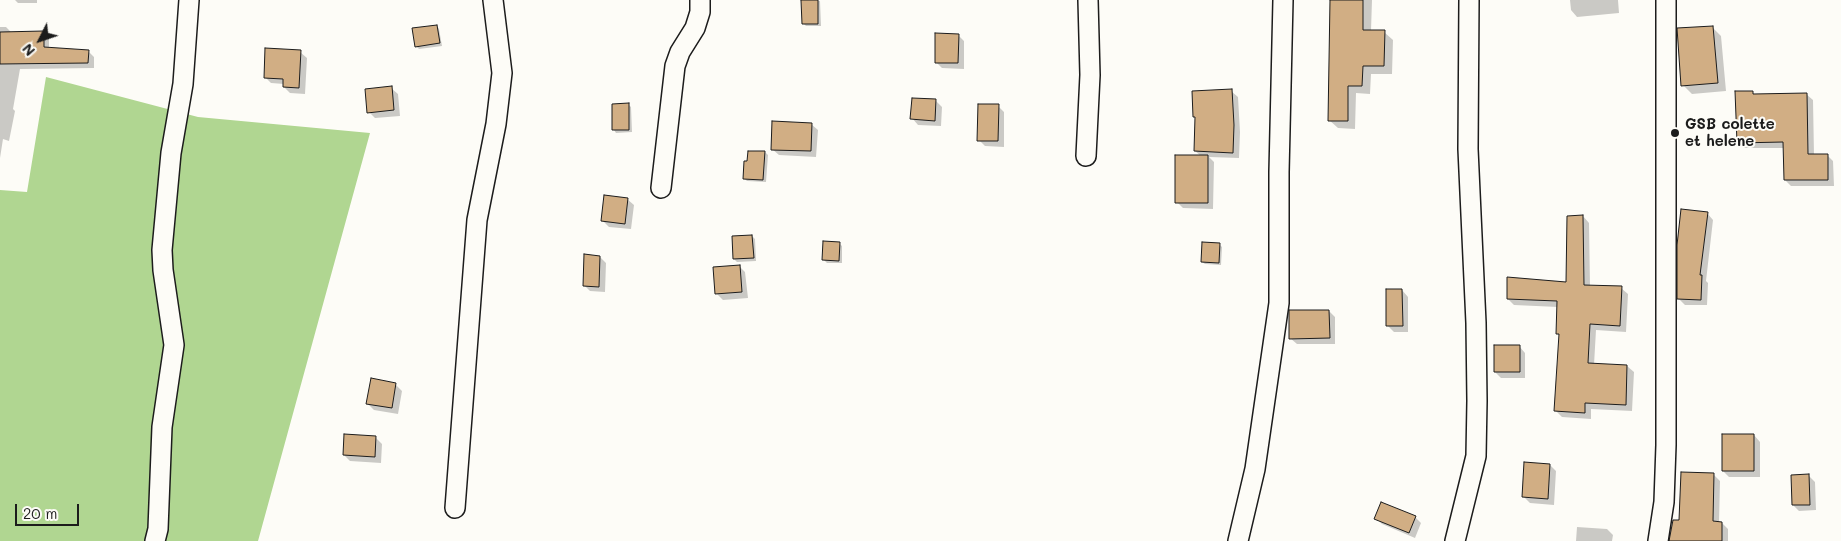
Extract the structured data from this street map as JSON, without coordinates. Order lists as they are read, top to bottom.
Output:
{
  "places": ["GSB colette et helene"],
  "scale_bar": "20 m",
  "north": "bottom left"
}
